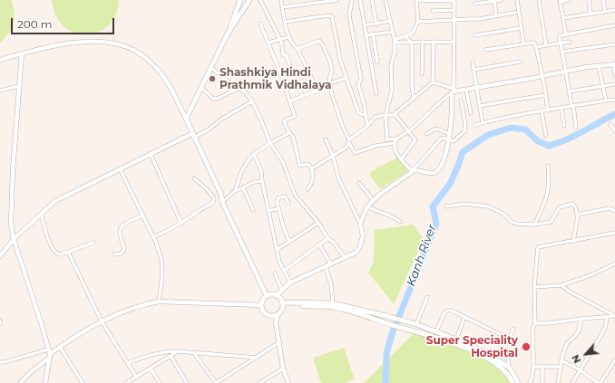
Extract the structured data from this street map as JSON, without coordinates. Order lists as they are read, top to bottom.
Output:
{
  "water": ["Kanh River"],
  "places": ["Shashkiya Hindi Prathmik Vidhalaya", "Super Speciality Hospital"],
  "scale_bar": "200 m",
  "north": "bottom left"
}
